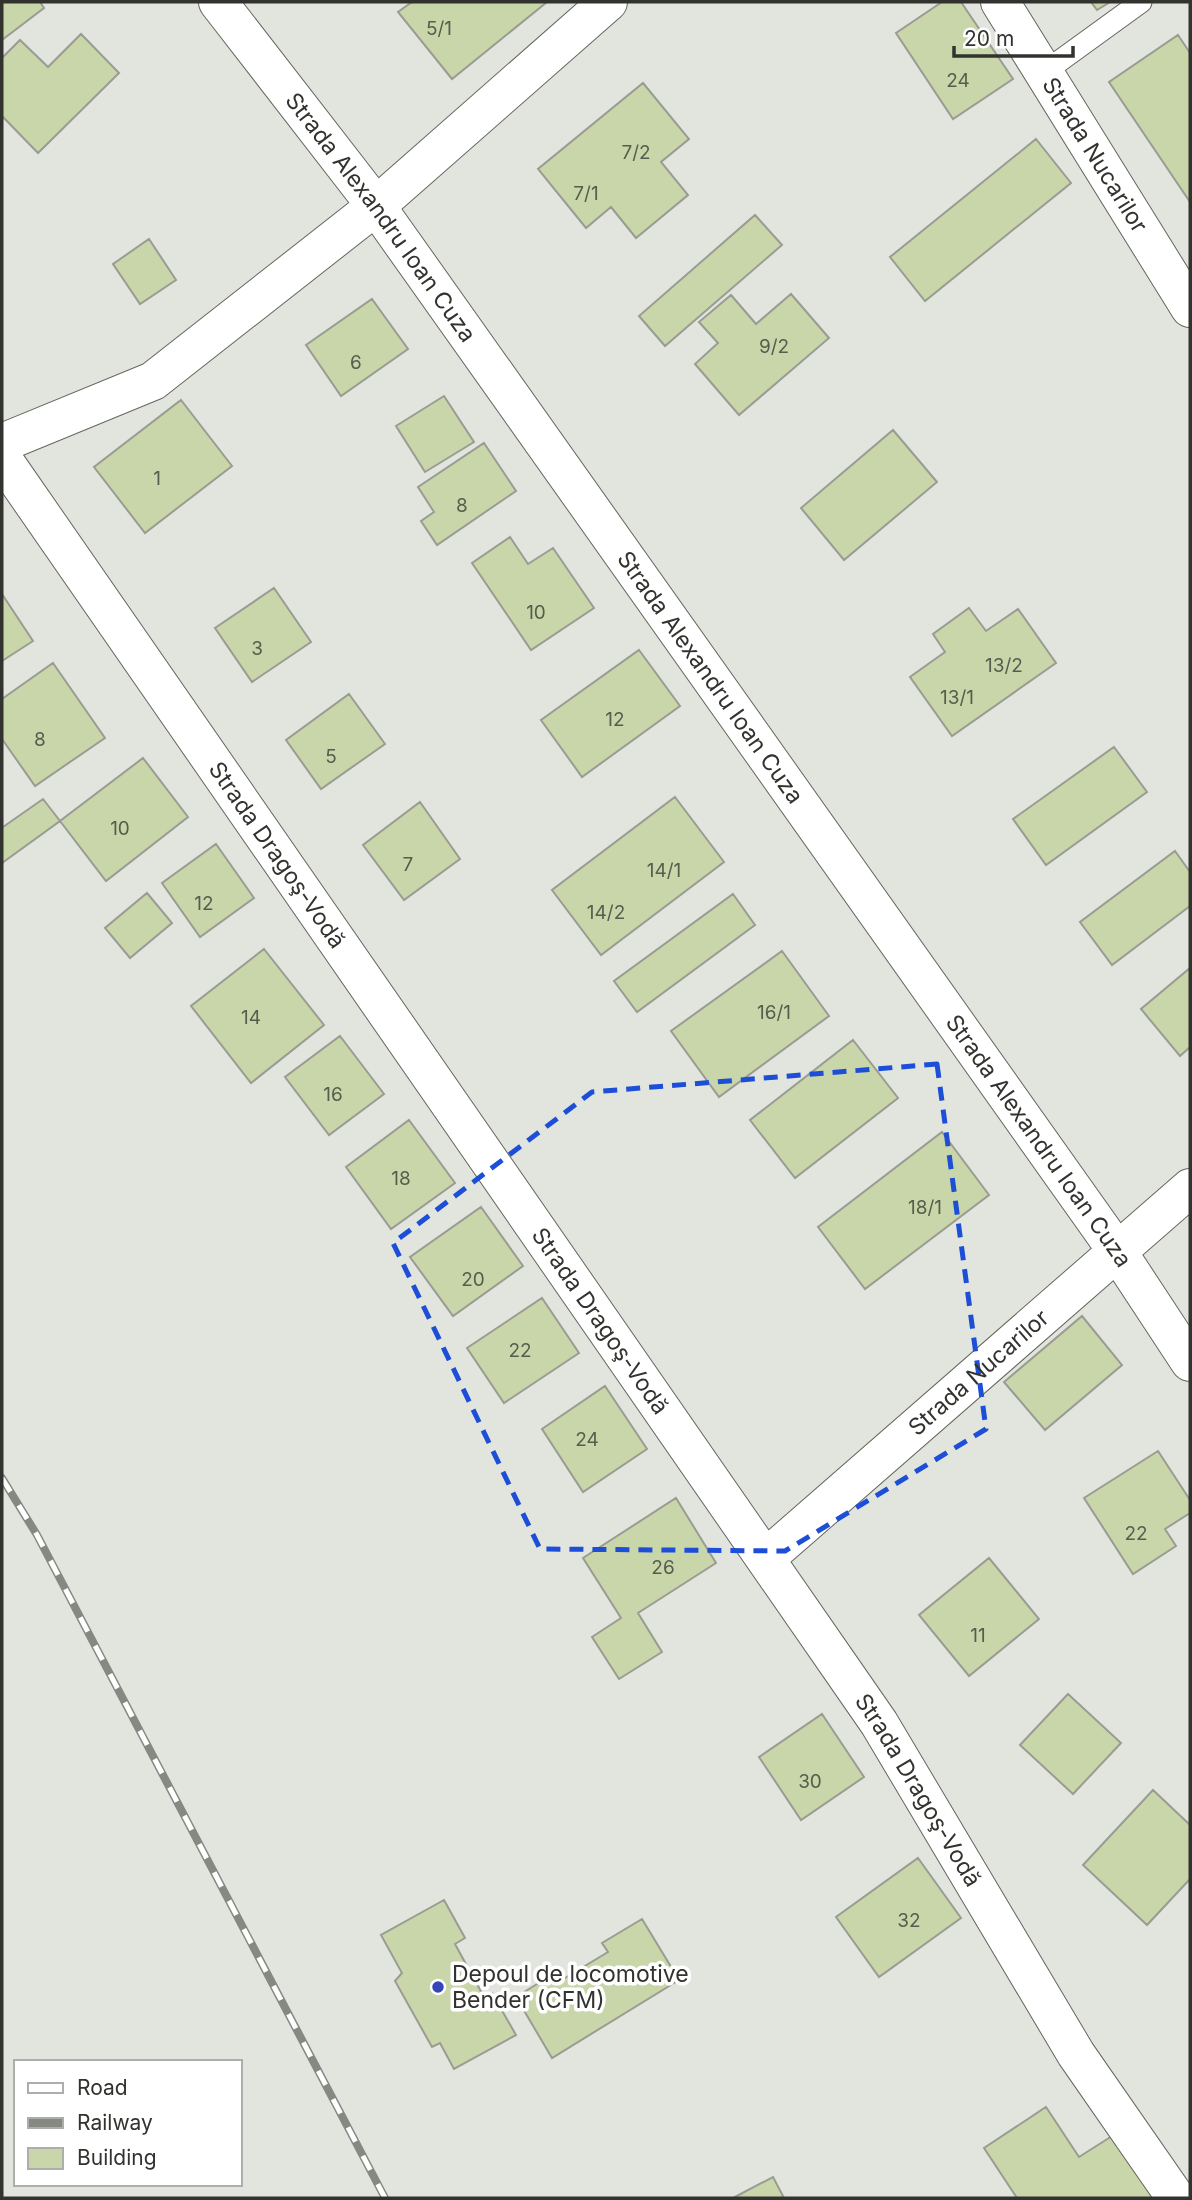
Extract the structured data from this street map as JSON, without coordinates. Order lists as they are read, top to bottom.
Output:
{
  "streets": {
    "street": ["Strada Nucarilor", "Strada Alexandru Ioan Cuza", "Strada Dragoş-Vodă"]
  },
  "crossings": [
    ["Strada Nucarilor", "Strada Alexandru Ioan Cuza"],
    ["Strada Nucarilor", "Strada Dragoş-Vodă"]
  ],
  "places": ["Depoul de locomotive Bender (CFM)"],
  "house_numbers": [
    "5/1",
    "24",
    "7/2",
    "7/1",
    "9/2",
    "6",
    "1",
    "8",
    "10",
    "3",
    "13/2",
    "13/1",
    "12",
    "8",
    "5",
    "10",
    "7",
    "14/1",
    "12",
    "14/2",
    "16/1",
    "14",
    "16",
    "18",
    "18/1",
    "20",
    "22",
    "24",
    "22",
    "26",
    "11",
    "30",
    "32"
  ],
  "legend": ["Road", "Railway", "Building"],
  "scale_bar": "20 m"
}
